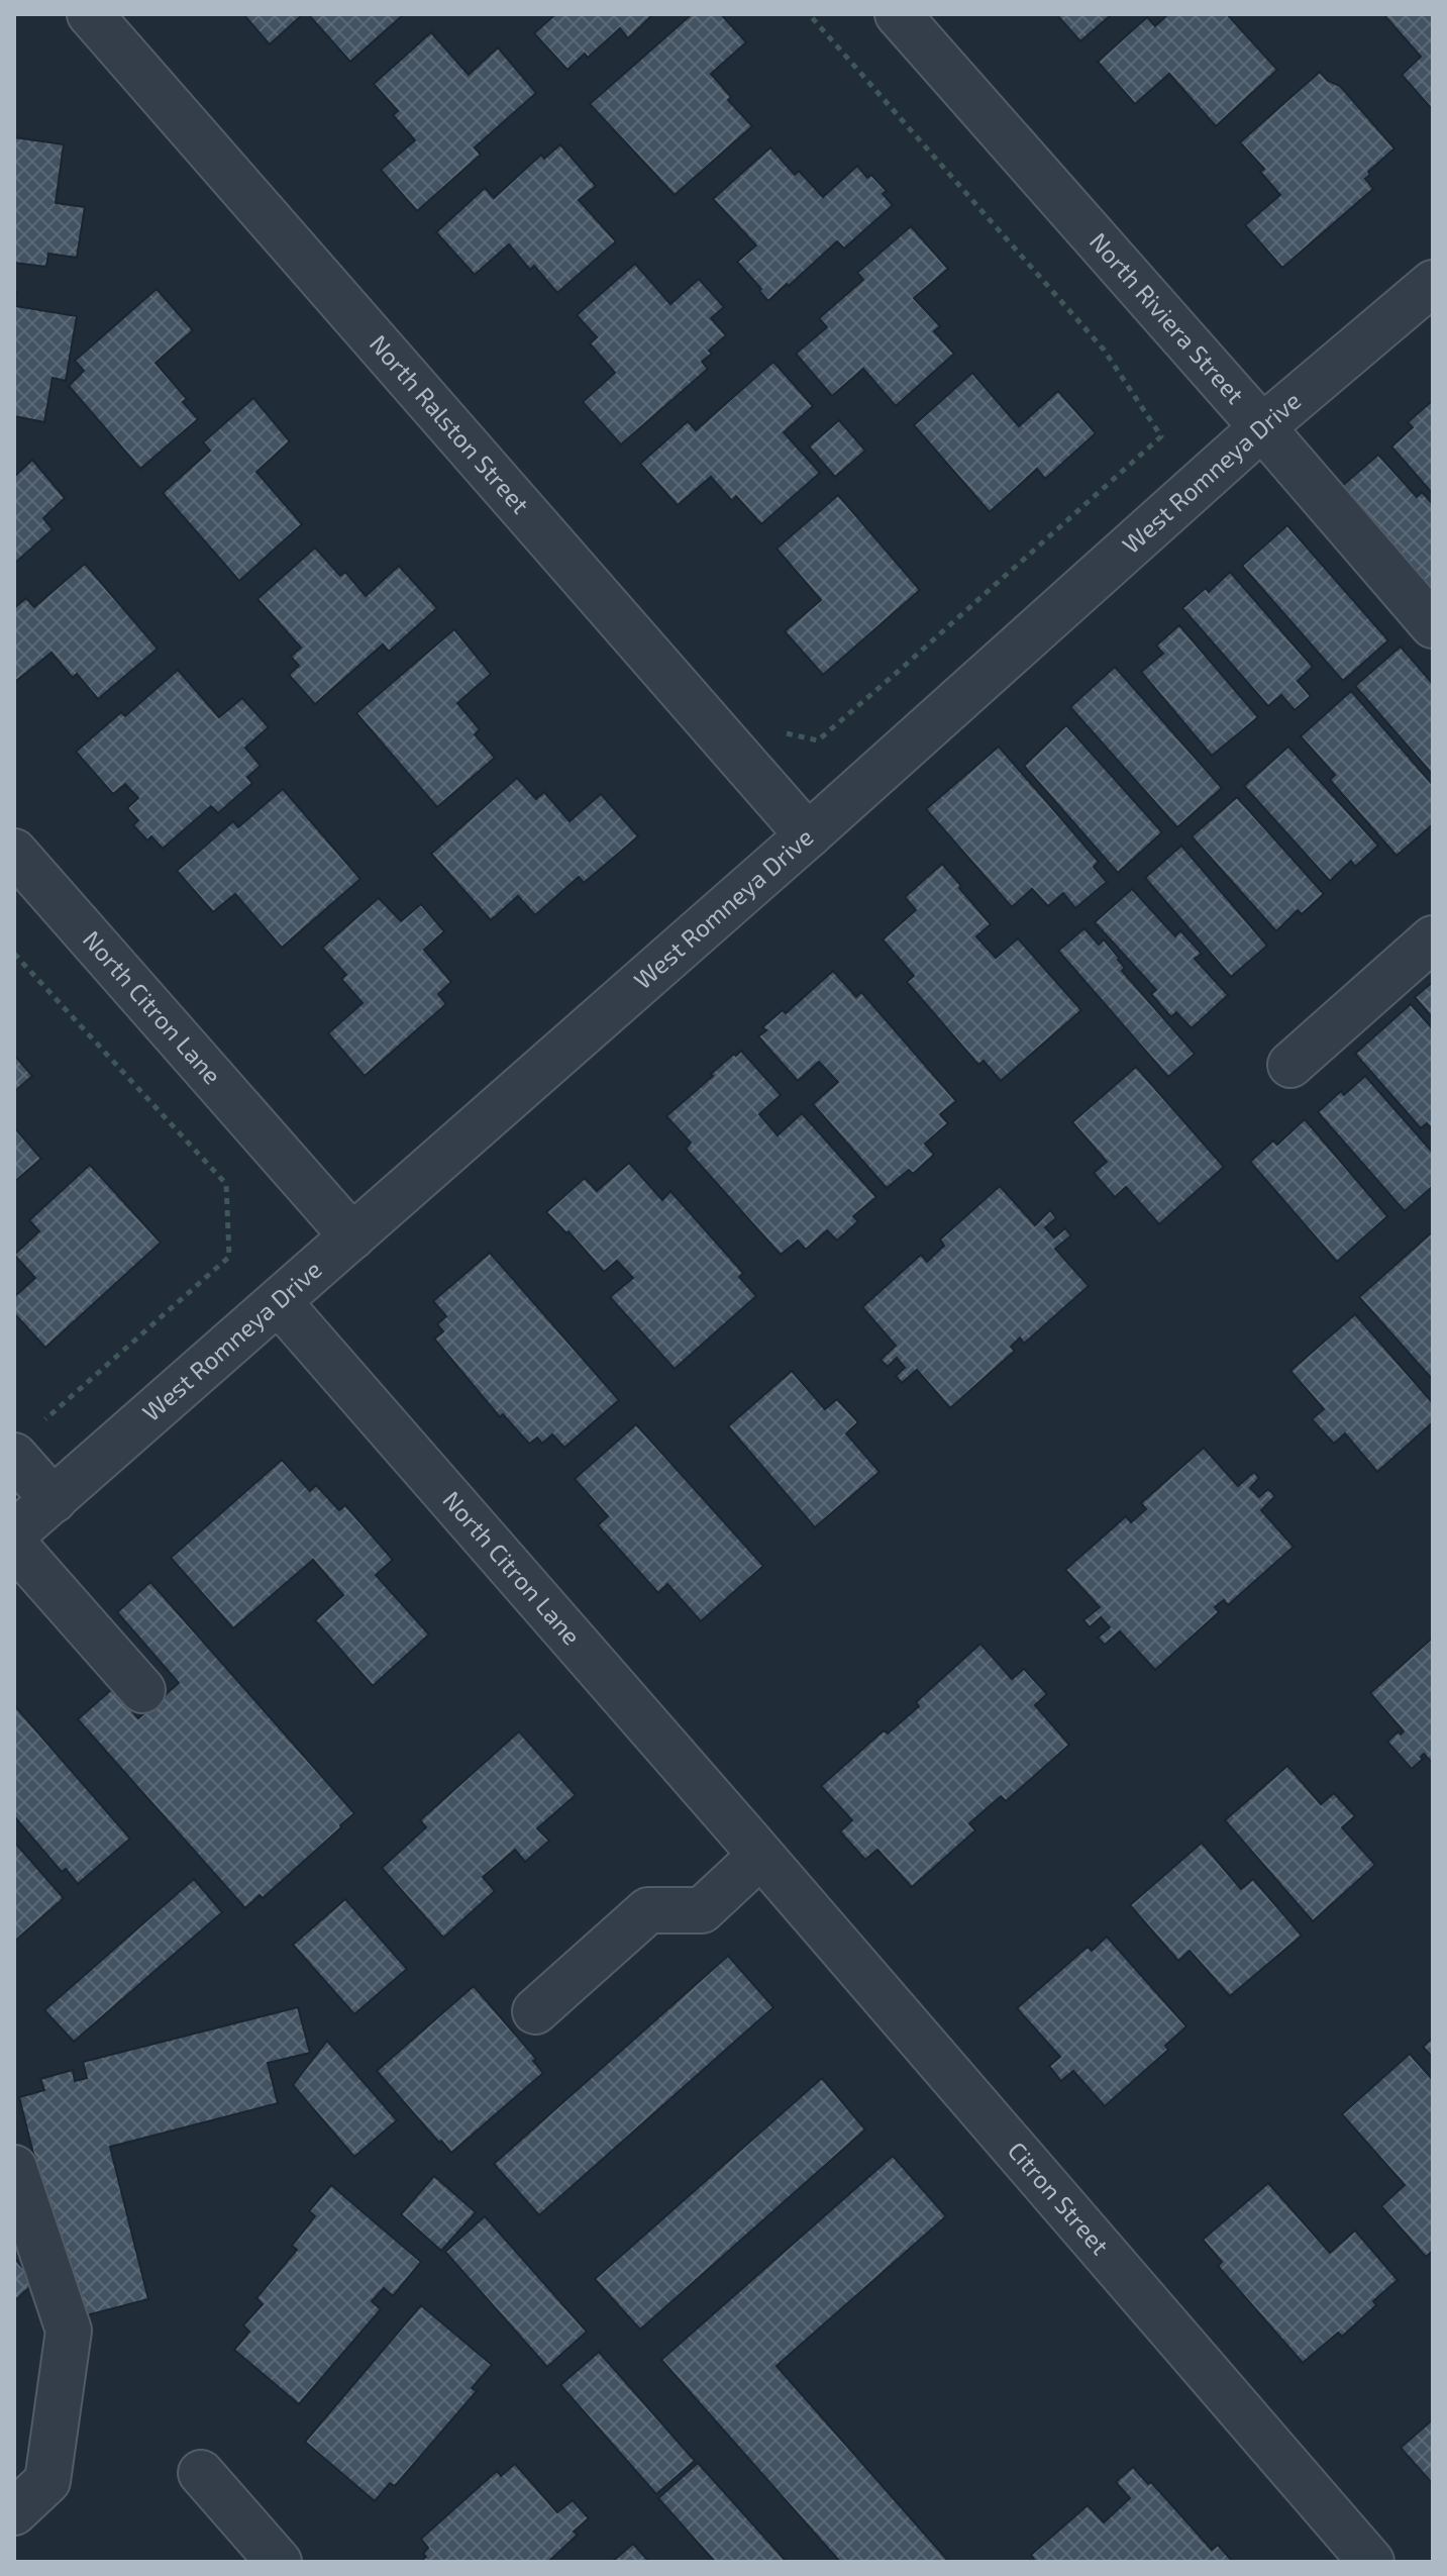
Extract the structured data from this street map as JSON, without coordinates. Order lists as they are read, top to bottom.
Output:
{
  "streets": {
    "street": [
      "North Riviera Street",
      "North Ralston Street",
      "West Romneya Drive",
      "North Citron Lane",
      "Citron Street"
    ]
  },
  "crossings": [
    ["North Riviera Street", "West Romneya Drive"],
    ["North Ralston Street", "West Romneya Drive"],
    ["West Romneya Drive", "North Citron Lane"],
    ["North Citron Lane", "Citron Street"]
  ]
}
